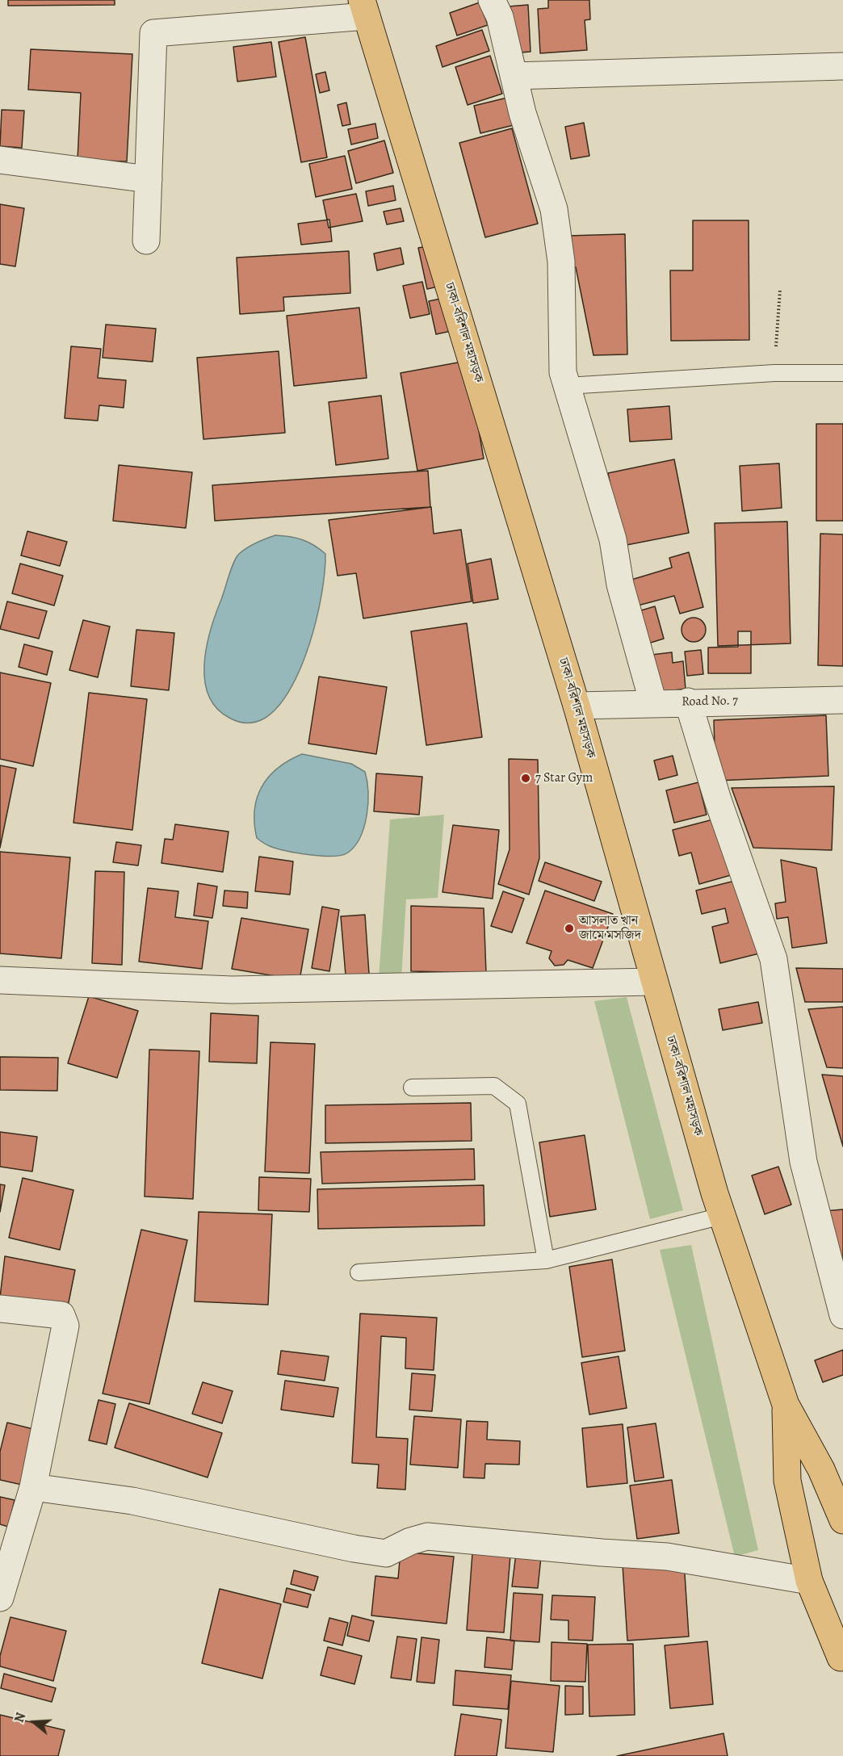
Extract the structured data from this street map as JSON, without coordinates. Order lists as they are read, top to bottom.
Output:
{
  "streets": {
    "highway": ["ঢাকা-বরিশাল মহাসড়ক"],
    "street": ["Road No. 7"]
  },
  "crossings": [
    ["ঢাকা-বরিশাল মহাসড়ক", "Road No. 7"]
  ],
  "places": ["7 Star Gym", "আসলাত খান জামে মসজিদ"],
  "north": "left"
}
